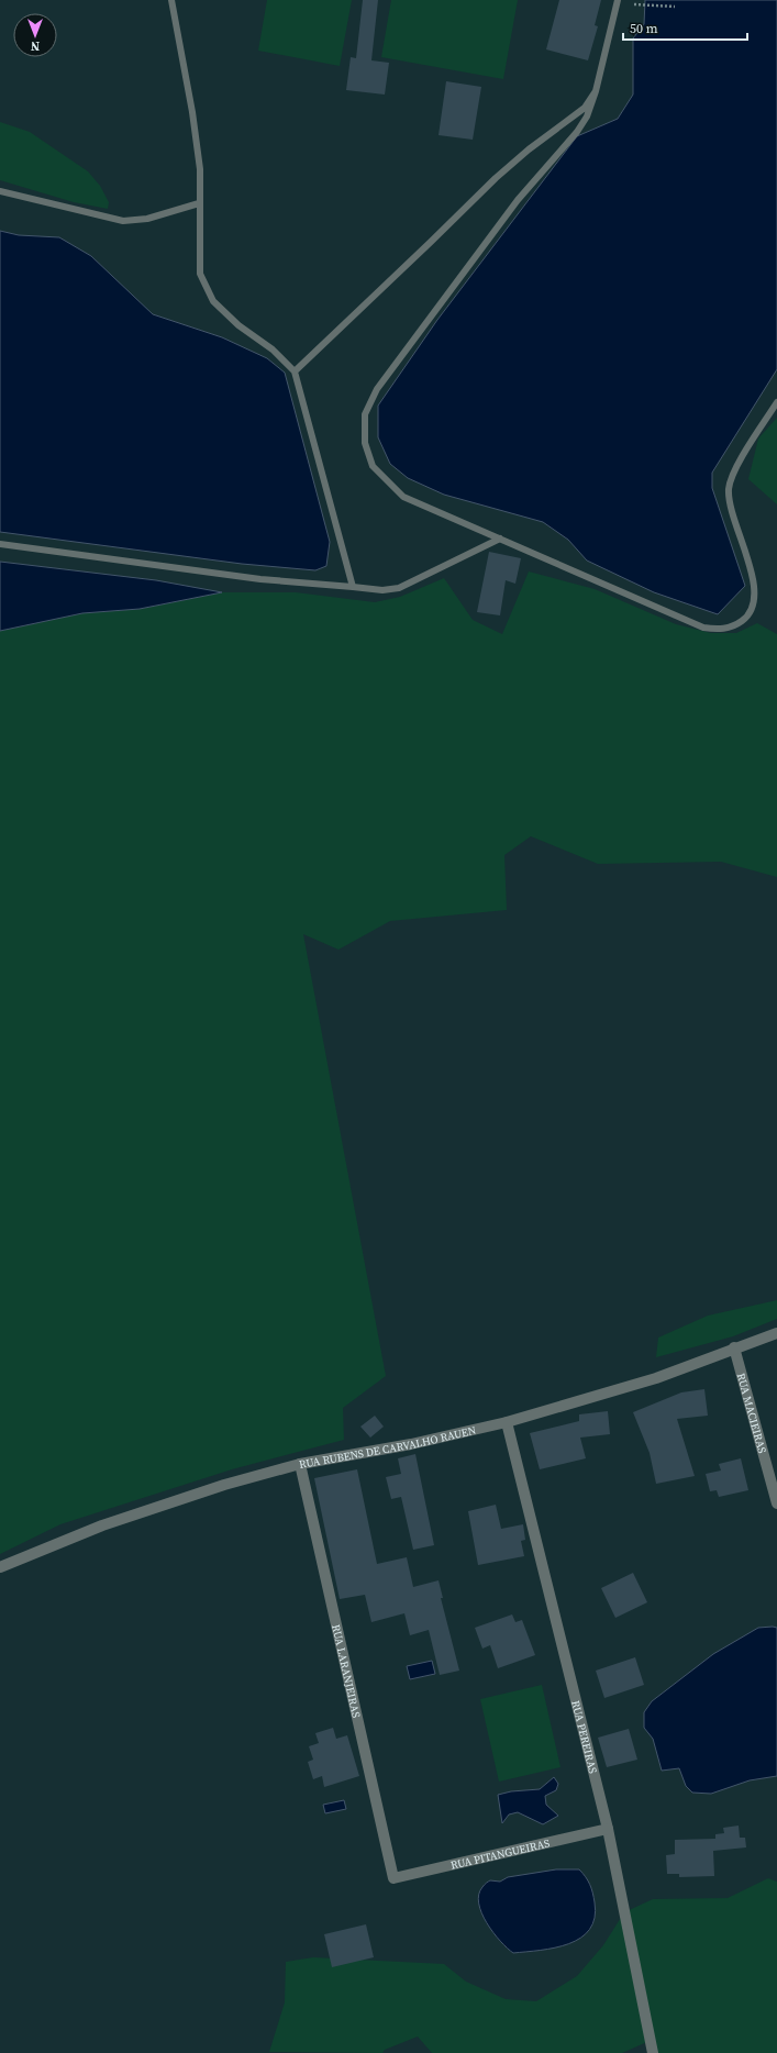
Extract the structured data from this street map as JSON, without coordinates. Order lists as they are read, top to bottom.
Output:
{
  "streets": {
    "street": [
      "RUA MACIEIRAS",
      "RUA RUBENS DE CARVALHO RAUEN",
      "RUA LARANJEIRAS",
      "RUA PEREIRAS",
      "RUA PITANGUEIRAS"
    ]
  },
  "crossings": [
    ["RUA MACIEIRAS", "RUA RUBENS DE CARVALHO RAUEN"],
    ["RUA RUBENS DE CARVALHO RAUEN", "RUA LARANJEIRAS"],
    ["RUA RUBENS DE CARVALHO RAUEN", "RUA PEREIRAS"],
    ["RUA LARANJEIRAS", "RUA PITANGUEIRAS"],
    ["RUA PEREIRAS", "RUA PITANGUEIRAS"]
  ],
  "scale_bar": "50 m",
  "north": "bottom"
}
